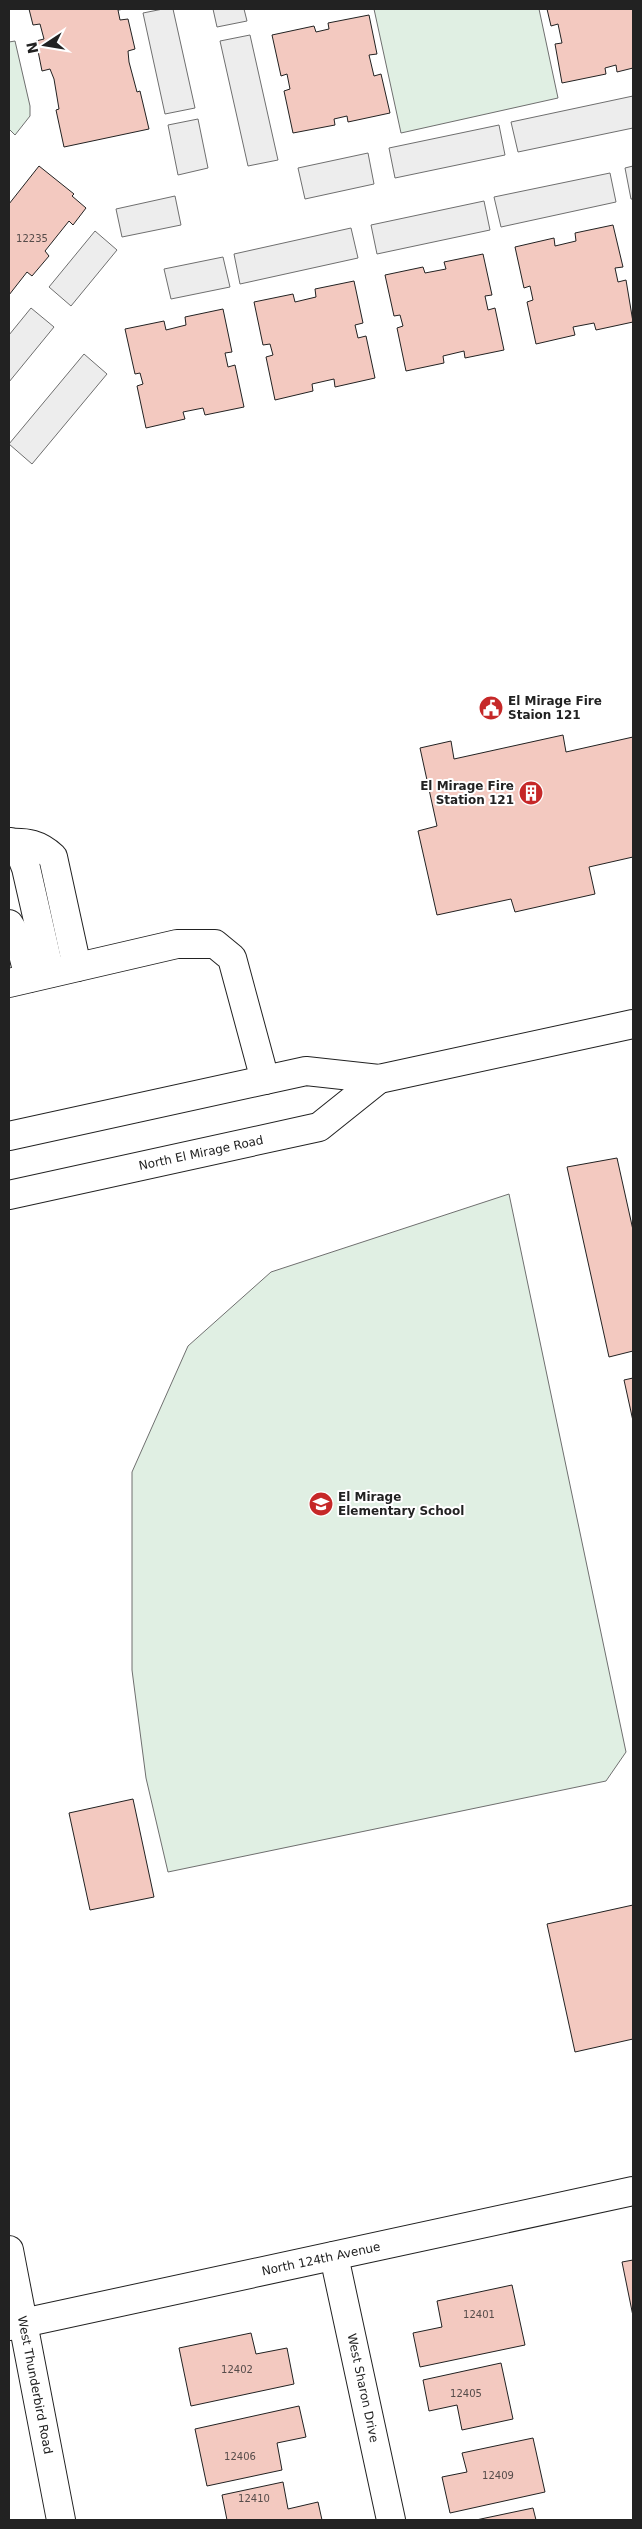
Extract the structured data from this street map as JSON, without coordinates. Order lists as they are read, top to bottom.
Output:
{
  "streets": {
    "main road": [
      "North El Mirage Road",
      "North 124th Avenue",
      "West Thunderbird Road",
      "West Sharon Drive"
    ]
  },
  "crossings": [
    ["North 124th Avenue", "West Thunderbird Road"],
    ["North 124th Avenue", "West Sharon Drive"]
  ],
  "places": {
    "public building": ["El Mirage Fire Staion 121"],
    "building": ["El Mirage Fire Station 121"],
    "school or university": ["El Mirage Elementary School"]
  },
  "house_numbers": [
    "12235",
    "12401",
    "12402",
    "12405",
    "12406",
    "12409",
    "12410"
  ],
  "north": "left"
}
